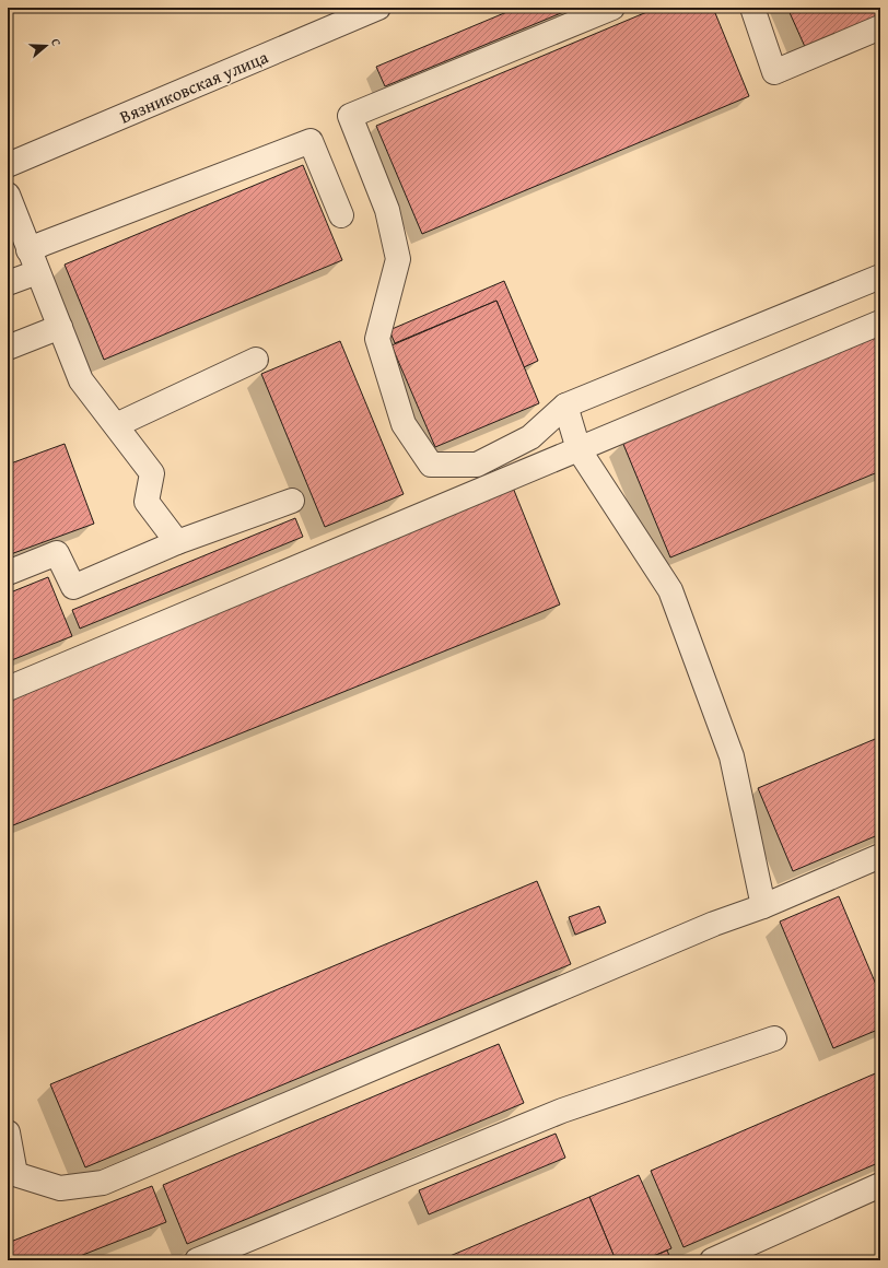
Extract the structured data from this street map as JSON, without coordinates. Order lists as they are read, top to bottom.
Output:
{
  "streets": {
    "street": ["Вязниковская улица"]
  },
  "north": "right"
}
